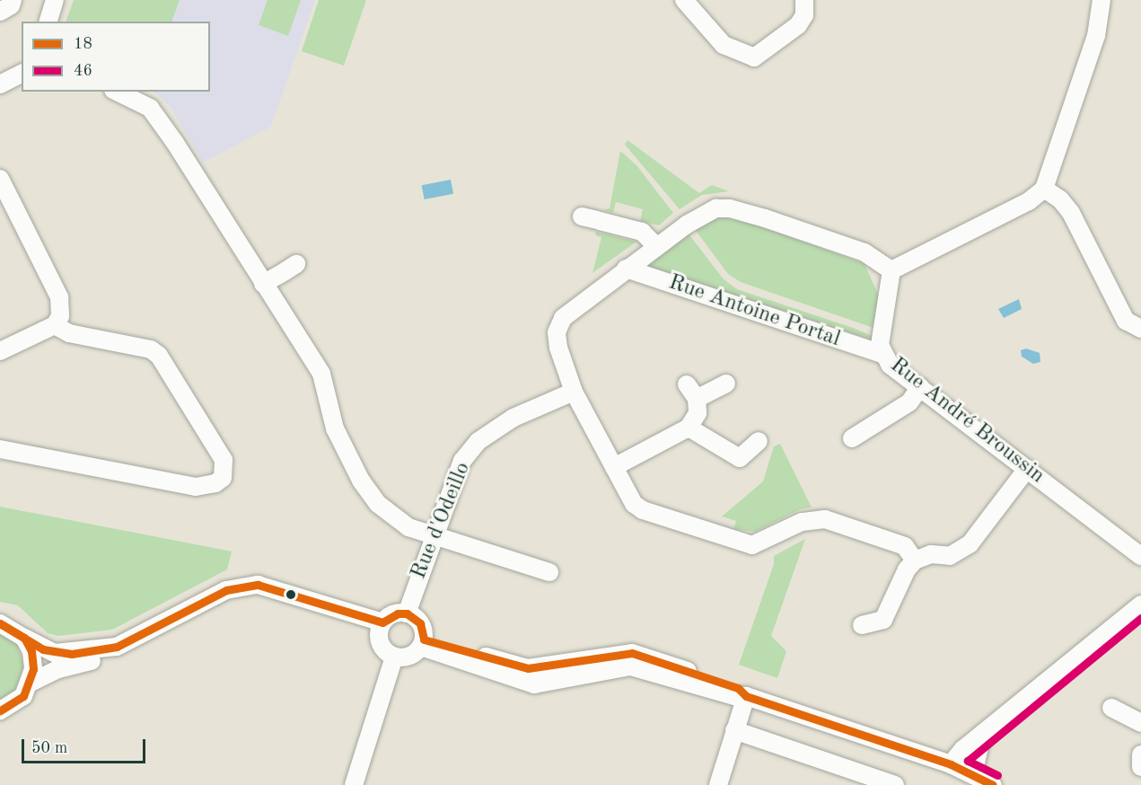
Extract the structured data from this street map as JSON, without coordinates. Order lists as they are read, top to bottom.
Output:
{
  "streets": {
    "street": ["Rue Antoine Portal", "Rue André Broussin", "Rue d'Odeillo"]
  },
  "crossings": [
    ["Rue Antoine Portal", "Rue André Broussin"]
  ],
  "lines": ["transit line 18", "transit line 46"],
  "legend": ["18", "46"],
  "scale_bar": "50 m"
}
